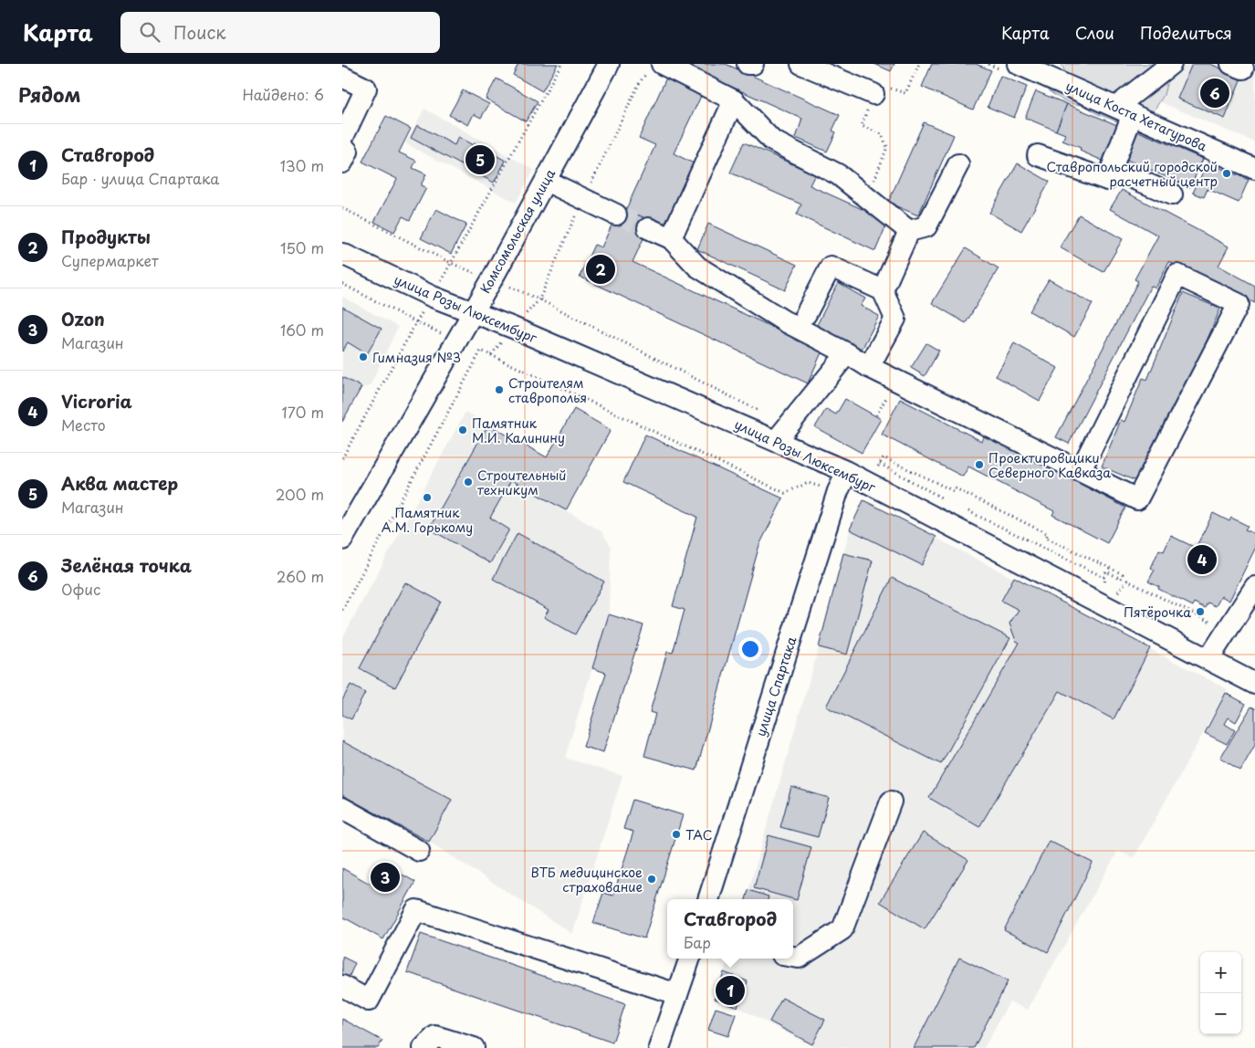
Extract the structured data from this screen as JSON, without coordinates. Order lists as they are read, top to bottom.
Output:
{
  "streets": {
    "street": [
      "улица Коста Хетагурова",
      "Комсомольская улица",
      "улица Розы Люксембург",
      "улица Спартака"
    ]
  },
  "crossings": [
    ["Комсомольская улица", "улица Розы Люксембург"],
    ["улица Розы Люксембург", "улица Спартака"]
  ],
  "places": [
    "Ставропольский городской расчетный центр",
    "Гимназия №3",
    "Строителям ставрополья",
    "Памятник М.И. Калинину",
    "Проектировщики Северного Кавказа",
    "Строительный техникум",
    "Памятник А.М. Горькому",
    "Пятёрочка",
    "ТАС",
    "ВТБ медицинское страхование"
  ],
  "page": {
    "header": "Карта",
    "search": "Поиск",
    "nav": ["Карта", "Слои", "Поделиться"],
    "heading": ["Рядом", "Найдено: 6"],
    "pins": [
      "6",
      "5",
      "2",
      "4",
      "3",
      "1"
    ],
    "list": [
      {
        "mark": "1",
        "name": "Ставгород",
        "note": "Бар · улица Спартака",
        "value": "130 m"
      },
      {
        "mark": "2",
        "name": "Продукты",
        "note": "Супермаркет",
        "value": "150 m"
      },
      {
        "mark": "3",
        "name": "Ozon",
        "note": "Магазин",
        "value": "160 m"
      },
      {
        "mark": "4",
        "name": "Vicroria",
        "note": "Место",
        "value": "170 m"
      },
      {
        "mark": "5",
        "name": "Аква мастер",
        "note": "Магазин",
        "value": "200 m"
      },
      {
        "mark": "6",
        "name": "Зелёная точка",
        "note": "Офис",
        "value": "260 m"
      }
    ],
    "popup": ["Ставгород", "Бар"],
    "map_buttons": ["+", "−"]
  }
}
